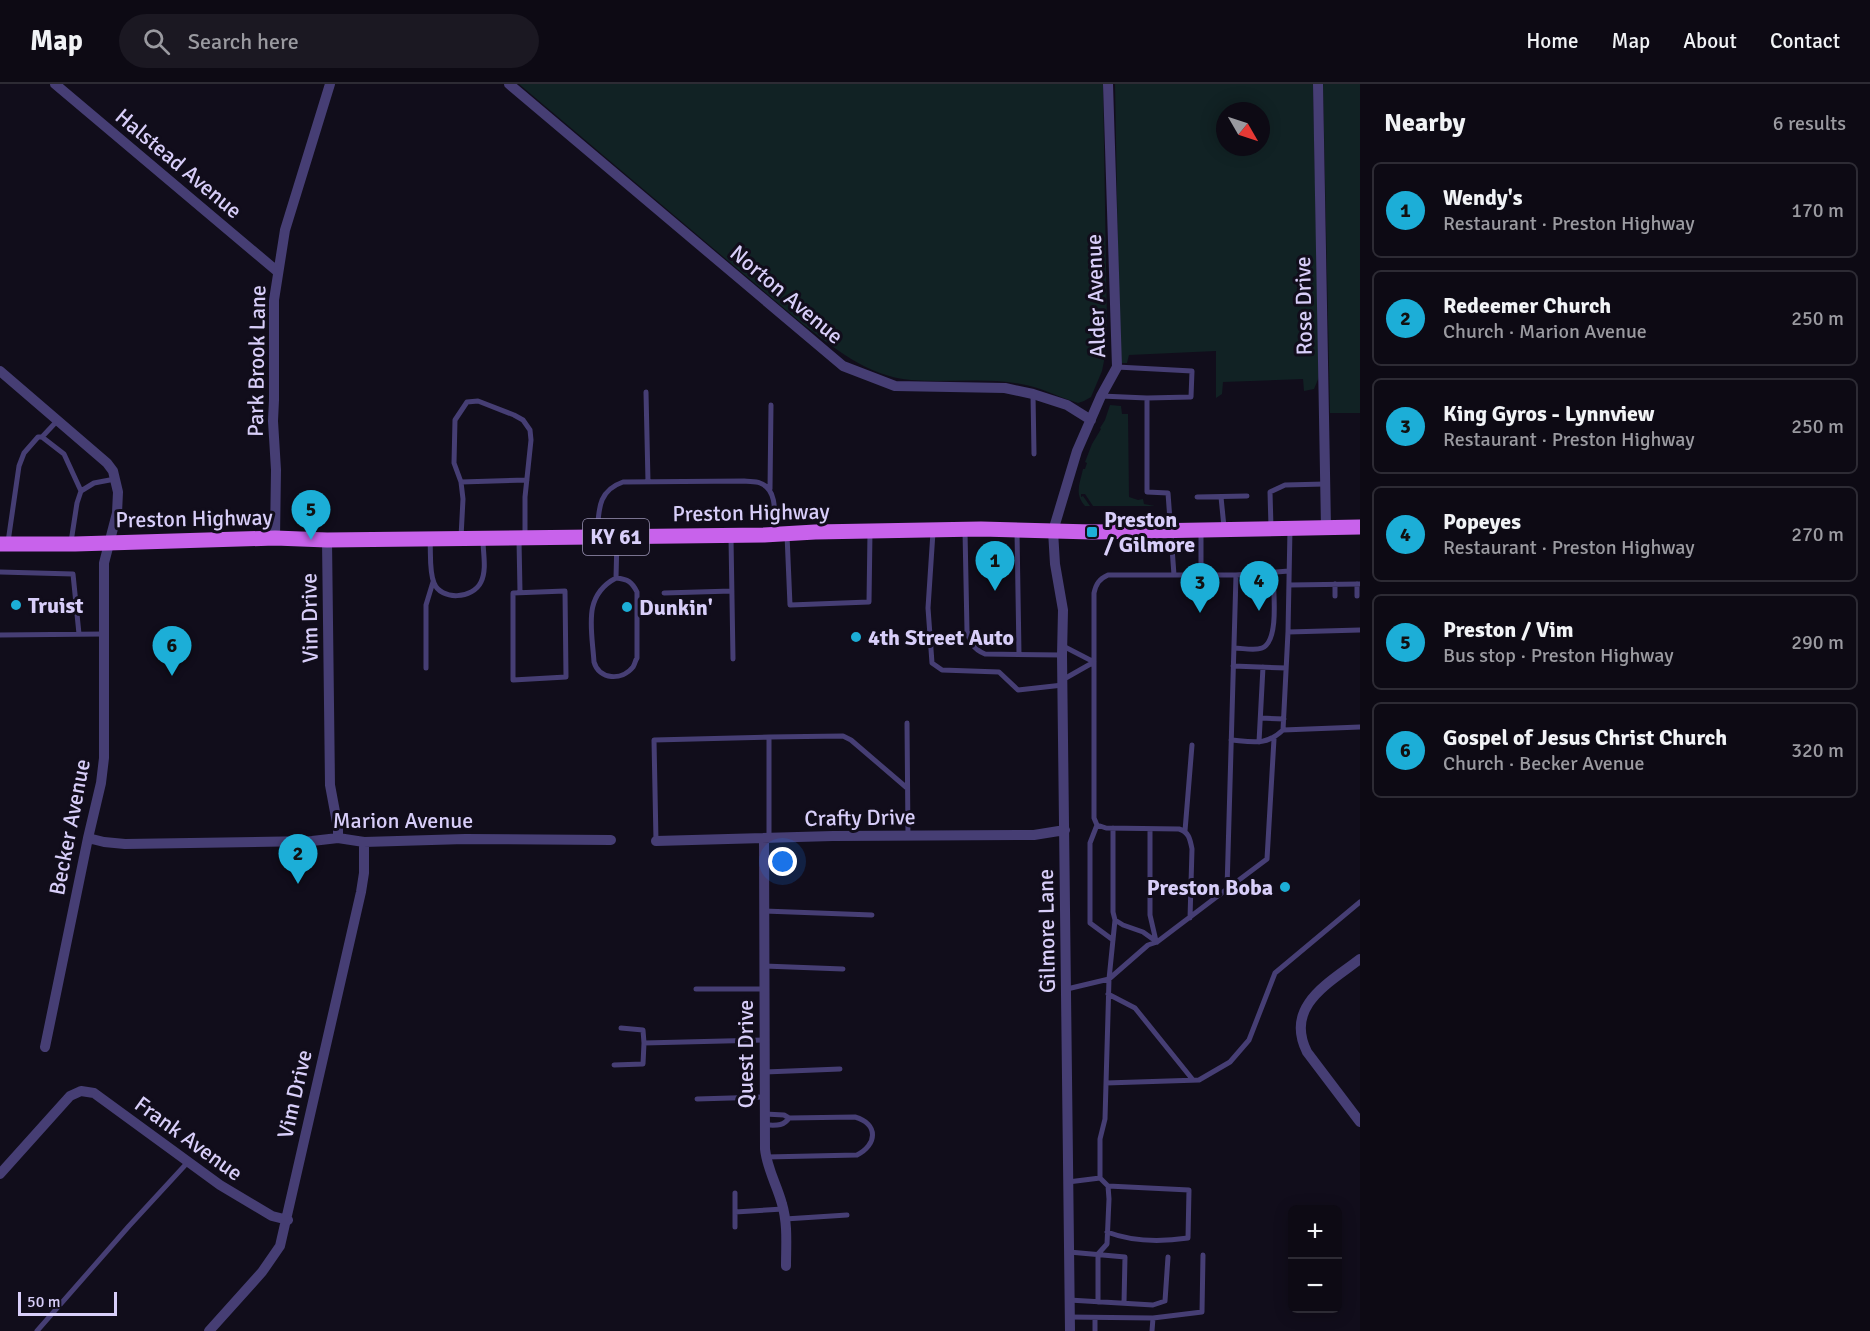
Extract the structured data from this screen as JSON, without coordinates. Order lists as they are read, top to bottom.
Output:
{
  "streets": {
    "main road": ["Preston Highway", "KY 61"],
    "street": [
      "Halstead Avenue",
      "Norton Avenue",
      "Alder Avenue",
      "Rose Drive",
      "Park Brook Lane",
      "Vim Drive",
      "Crafty Drive",
      "Marion Avenue",
      "Becker Avenue",
      "Gilmore Lane",
      "Quest Drive",
      "Frank Avenue"
    ]
  },
  "crossings": [
    ["Halstead Avenue", "Park Brook Lane"],
    ["Norton Avenue", "Alder Avenue"],
    ["Alder Avenue", "Preston Highway"],
    ["Alder Avenue", "Gilmore Lane"],
    ["Rose Drive", "Preston Highway"],
    ["Park Brook Lane", "Preston Highway"],
    ["Preston Highway", "Vim Drive"],
    ["Preston Highway", "Becker Avenue"],
    ["Preston Highway", "Gilmore Lane"],
    ["Vim Drive", "Marion Avenue"],
    ["Vim Drive", "Frank Avenue"],
    ["Crafty Drive", "Gilmore Lane"],
    ["Crafty Drive", "Quest Drive"],
    ["Marion Avenue", "Becker Avenue"]
  ],
  "places": {
    "transit": ["Preston / Gilmore"],
    "other": [
      "Truist",
      "Dunkin'",
      "4th Street Auto",
      "Preston Boba"
    ]
  },
  "scale_bar": "50 m",
  "north": "bottom right",
  "page": {
    "header": "Map",
    "search": "Search here",
    "nav": [
      "Home",
      "Map",
      "About",
      "Contact"
    ],
    "heading": ["Nearby", "6 results"],
    "list": [
      {
        "mark": "1",
        "name": "Wendy's",
        "note": "Restaurant · Preston Highway",
        "value": "170 m"
      },
      {
        "mark": "2",
        "name": "Redeemer Church",
        "note": "Church · Marion Avenue",
        "value": "250 m"
      },
      {
        "mark": "3",
        "name": "King Gyros - Lynnview",
        "note": "Restaurant · Preston Highway",
        "value": "250 m"
      },
      {
        "mark": "4",
        "name": "Popeyes",
        "note": "Restaurant · Preston Highway",
        "value": "270 m"
      },
      {
        "mark": "5",
        "name": "Preston / Vim",
        "note": "Bus stop · Preston Highway",
        "value": "290 m"
      },
      {
        "mark": "6",
        "name": "Gospel of Jesus Christ Church",
        "note": "Church · Becker Avenue",
        "value": "320 m"
      }
    ],
    "pins": [
      "5",
      "1",
      "4",
      "3",
      "6",
      "2"
    ],
    "map_buttons": ["+", "−"],
    "scale": "50 m"
  }
}
